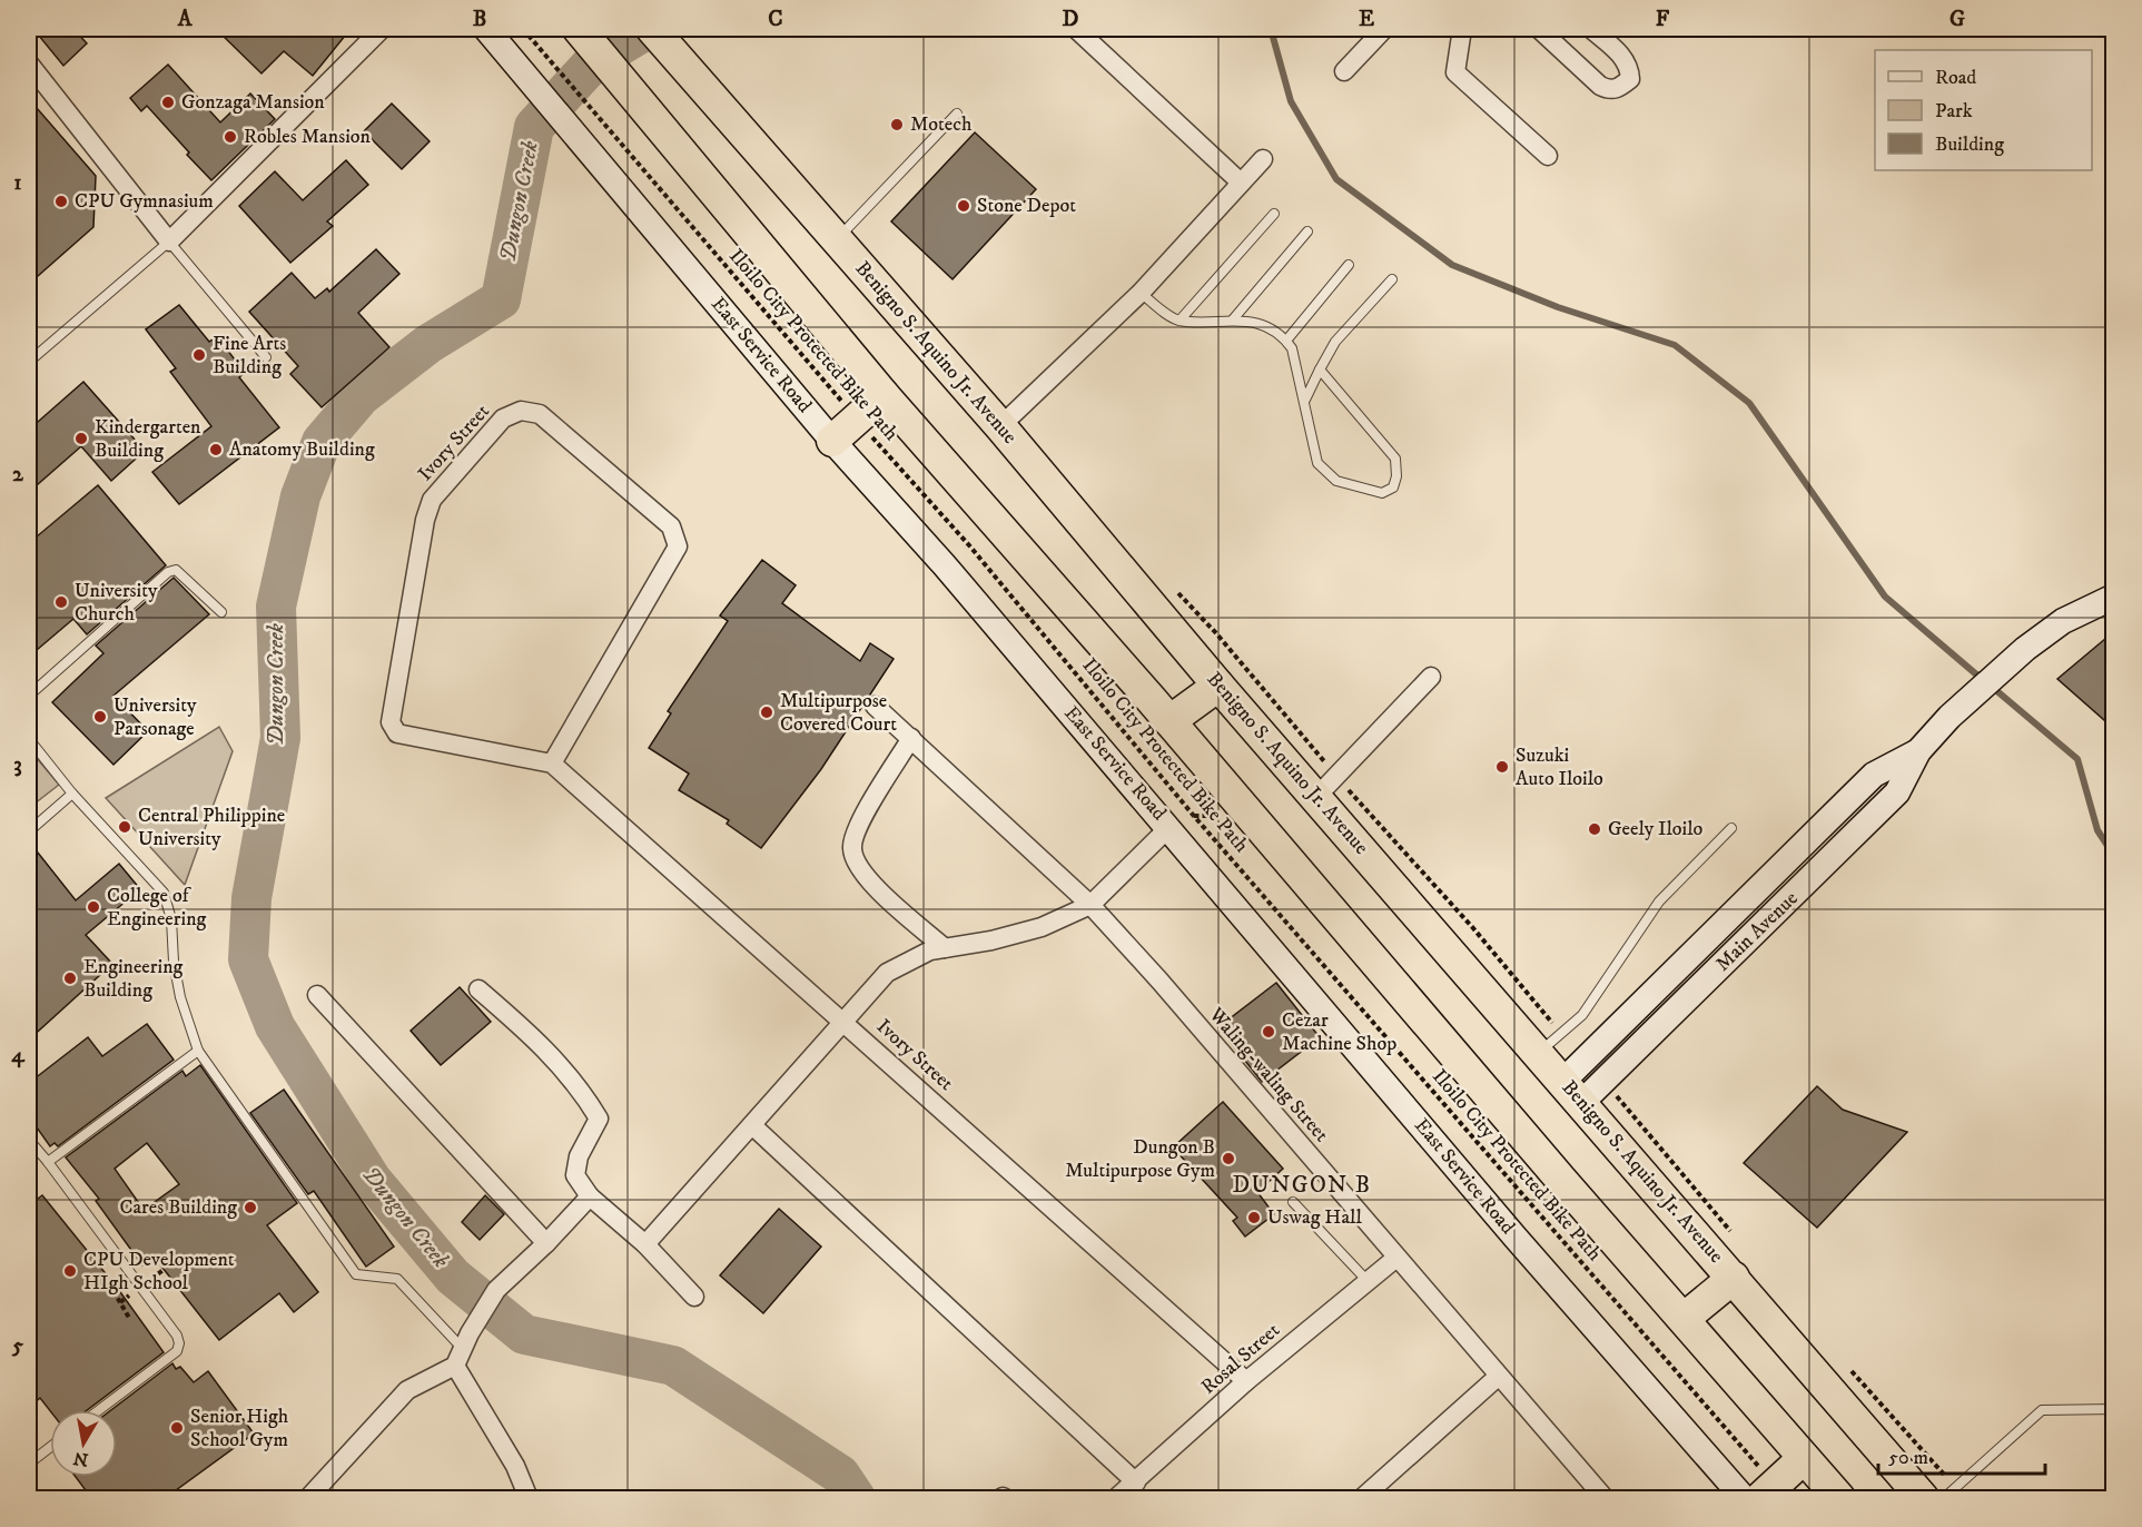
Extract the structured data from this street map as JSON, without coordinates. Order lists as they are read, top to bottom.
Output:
{
  "streets": {
    "highway": ["Benigno S. Aquino Jr. Avenue"],
    "street": [
      "East Service Road",
      "Ivory Street",
      "Main Avenue",
      "Waling-waling Street",
      "Rosal Street"
    ],
    "path": ["Iloilo City Protected Bike Path"]
  },
  "crossings": [
    ["Benigno S. Aquino Jr. Avenue", "Main Avenue"],
    ["Ivory Street", "Rosal Street"],
    ["Waling-waling Street", "Rosal Street"]
  ],
  "districts": ["DUNGON B"],
  "water": ["Dungon Creek"],
  "places": [
    "Gonzaga Mansion",
    "Motech",
    "Robles Mansion",
    "CPU Gymnasium",
    "Stone Depot",
    "Fine Arts Building",
    "Kindergarten Building",
    "Anatomy Building",
    "University Church",
    "Multipurpose Covered Court",
    "University Parsonage",
    "Suzuki Auto Iloilo",
    "Central Philippine University",
    "Geely Iloilo",
    "College of Engineering",
    "Engineering Building",
    "Cezar Machine Shop",
    "Dungon B Multipurpose Gym",
    "Cares Building",
    "Uswag Hall",
    "CPU Development HIgh School",
    "Senior High School Gym"
  ],
  "legend": ["Road", "Park", "Building"],
  "scale_bar": "50 m",
  "north": "bottom",
  "grid": {
    "columns": [
      "A",
      "B",
      "C",
      "D",
      "E",
      "F",
      "G"
    ],
    "rows": [
      "1",
      "2",
      "3",
      "4",
      "5"
    ]
  }
}
